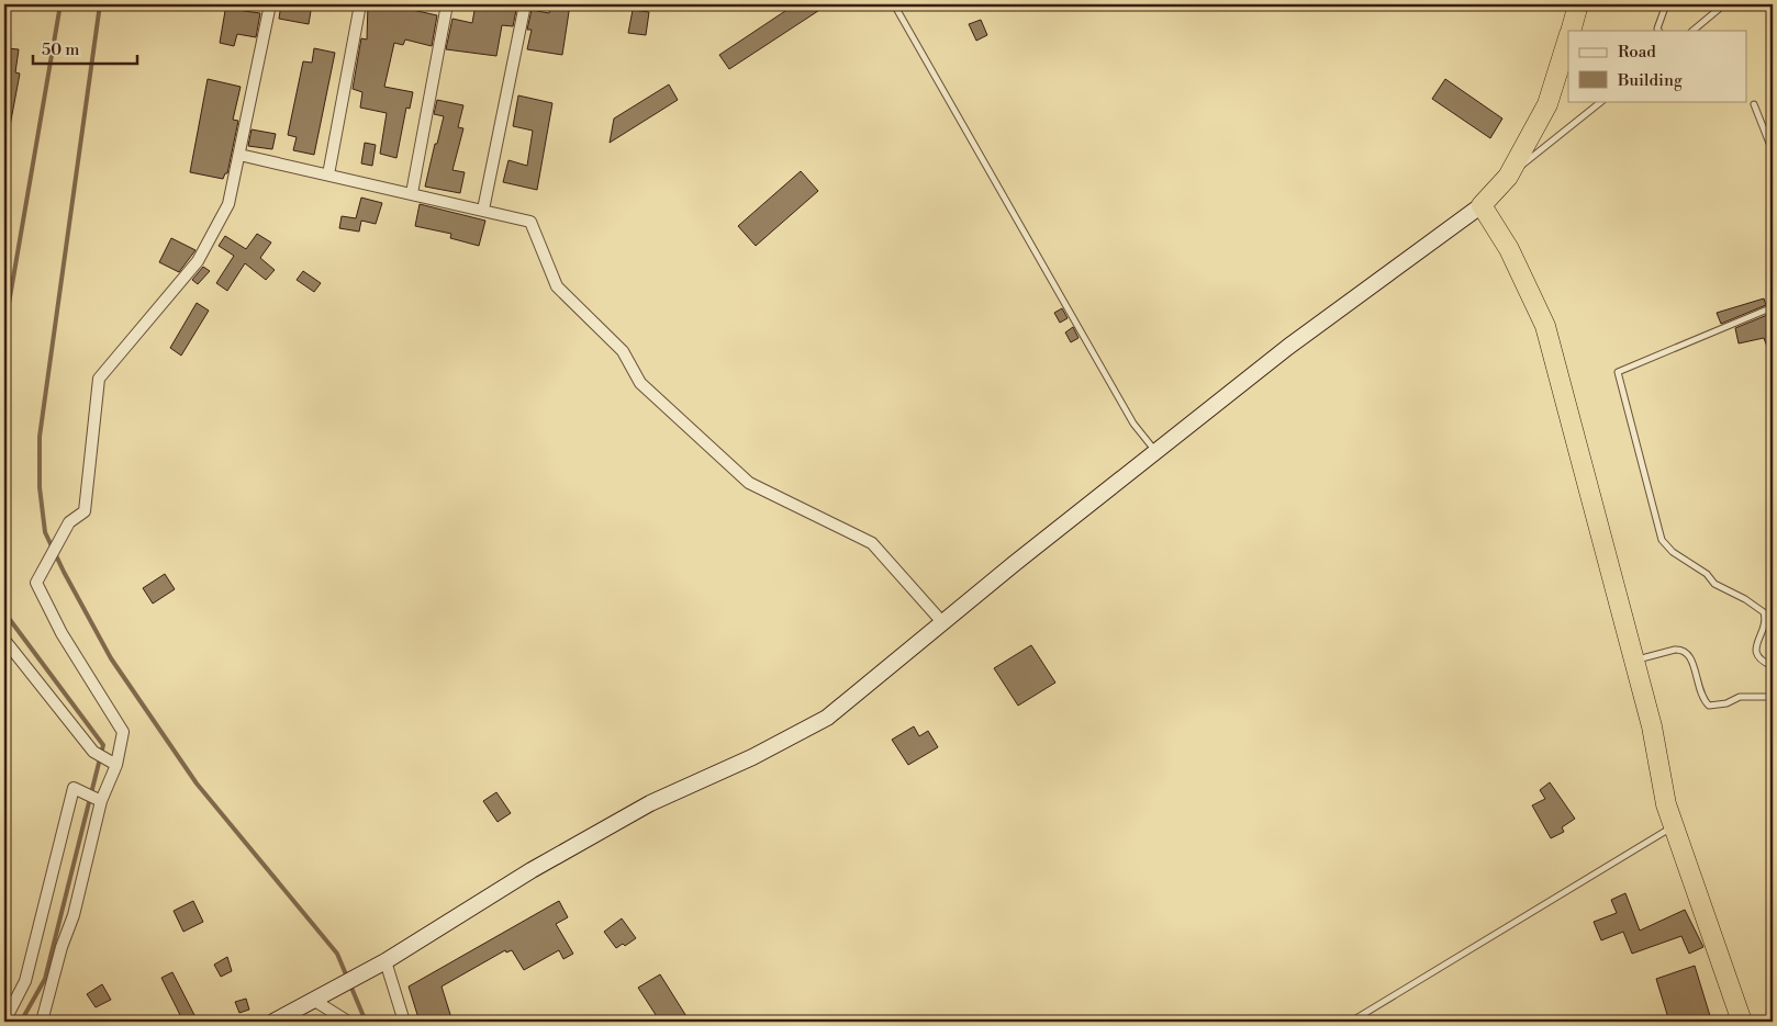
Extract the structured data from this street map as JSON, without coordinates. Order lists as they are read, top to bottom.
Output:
{
  "legend": ["Road", "Building"],
  "scale_bar": "50 m"
}
